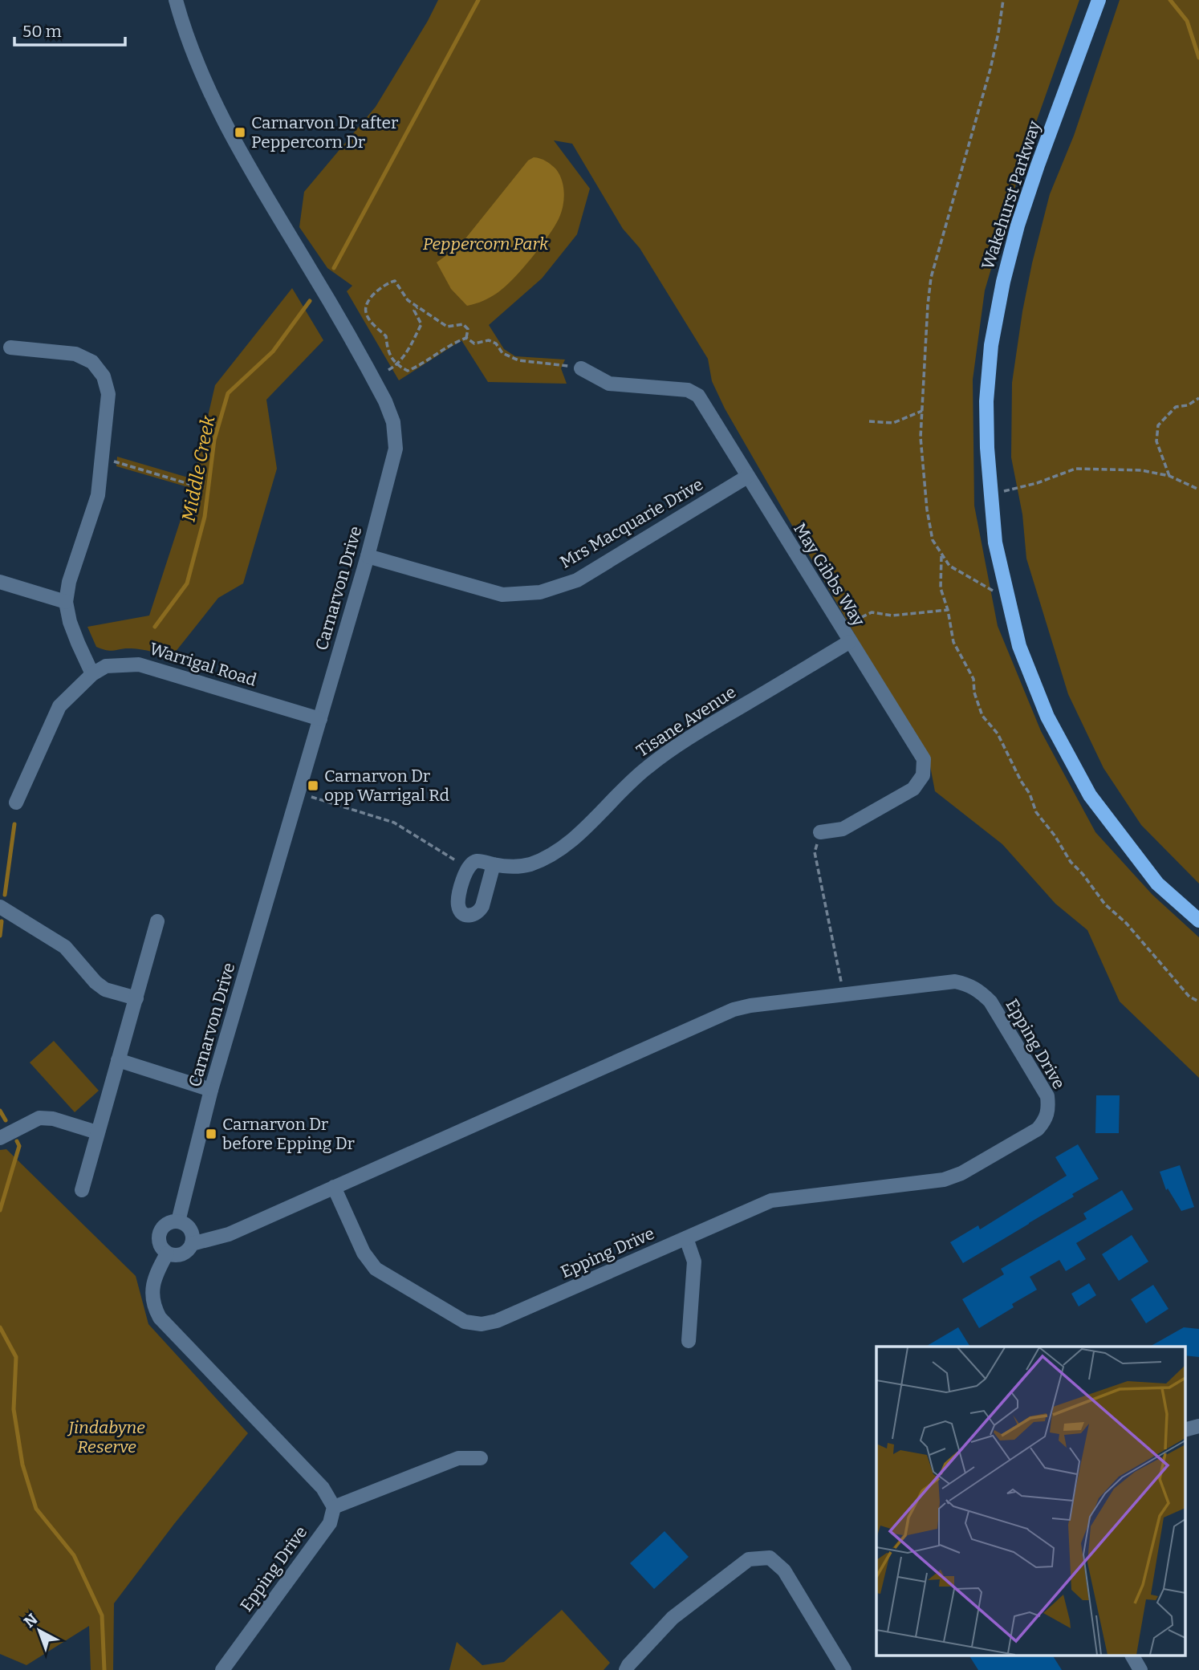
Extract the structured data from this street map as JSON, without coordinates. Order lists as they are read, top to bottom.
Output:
{
  "streets": {
    "main road": ["Wakehurst Parkway"],
    "street": [
      "Mrs Macquarie Drive",
      "May Gibbs Way",
      "Carnarvon Drive",
      "Warrigal Road",
      "Tisane Avenue",
      "Epping Drive"
    ]
  },
  "crossings": [
    ["Mrs Macquarie Drive", "May Gibbs Way"],
    ["Mrs Macquarie Drive", "Carnarvon Drive"],
    ["May Gibbs Way", "Tisane Avenue"],
    ["Carnarvon Drive", "Warrigal Road"],
    ["Carnarvon Drive", "Epping Drive"]
  ],
  "water": ["Middle Creek"],
  "parks": ["Peppercorn Park", "Jindabyne Reserve"],
  "places": {
    "transit": ["Carnarvon Dr after Peppercorn Dr", "Carnarvon Dr opp Warrigal Rd", "Carnarvon Dr before Epping Dr"]
  },
  "scale_bar": "50 m",
  "north": "top left"
}
